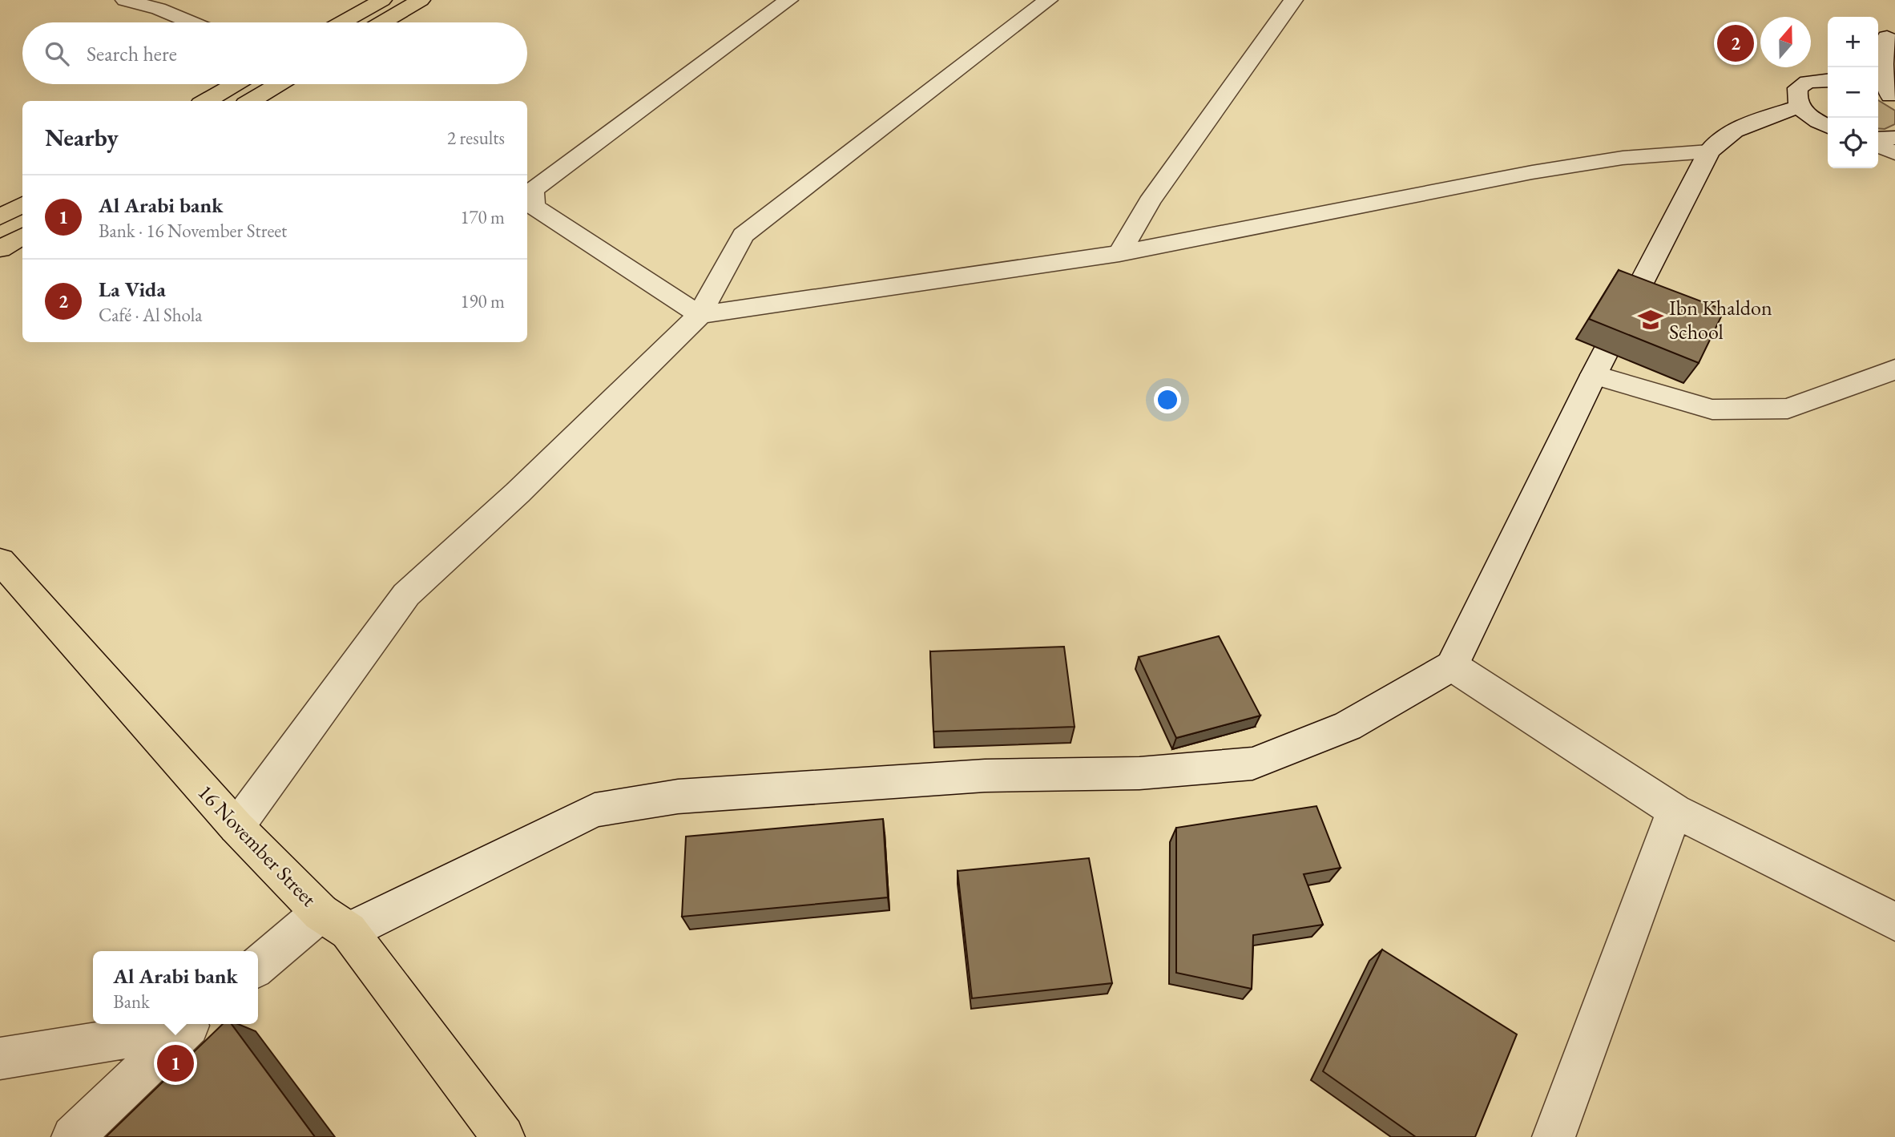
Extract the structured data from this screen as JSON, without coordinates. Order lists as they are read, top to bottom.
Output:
{
  "streets": {
    "main road": ["16 November Street"]
  },
  "places": {
    "school or university": ["Ibn Khaldon School"]
  },
  "north": "top",
  "page": {
    "map_buttons": ["+", "−"],
    "pins": ["2", "1"],
    "search": "Search here",
    "heading": ["Nearby", "2 results"],
    "list": [
      {
        "mark": "1",
        "name": "Al Arabi bank",
        "note": "Bank · 16 November Street",
        "value": "170 m"
      },
      {
        "mark": "2",
        "name": "La Vida",
        "note": "Café · Al Shola",
        "value": "190 m"
      }
    ],
    "popup": ["Al Arabi bank", "Bank"]
  }
}
